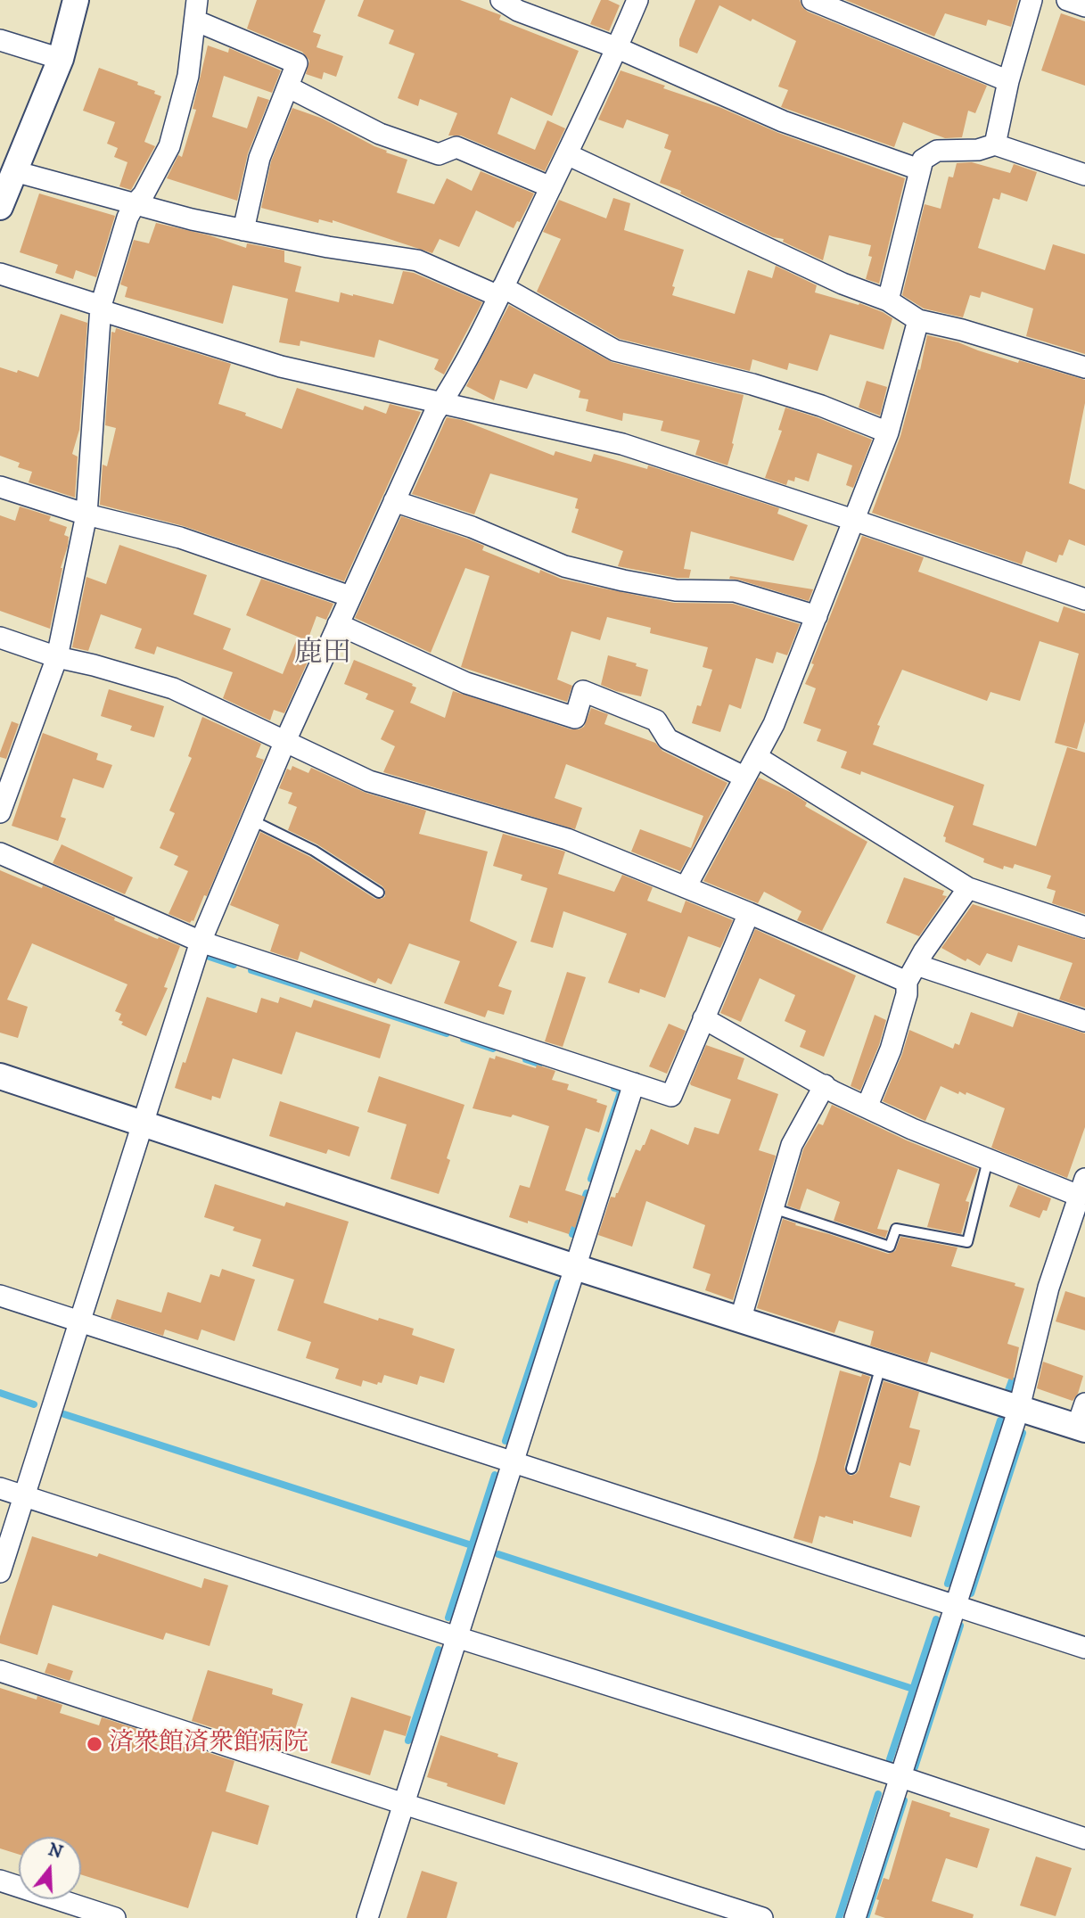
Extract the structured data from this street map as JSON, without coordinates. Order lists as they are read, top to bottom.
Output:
{
  "districts": ["鹿田"],
  "places": ["済衆館済衆館病院"],
  "north": "top"
}
